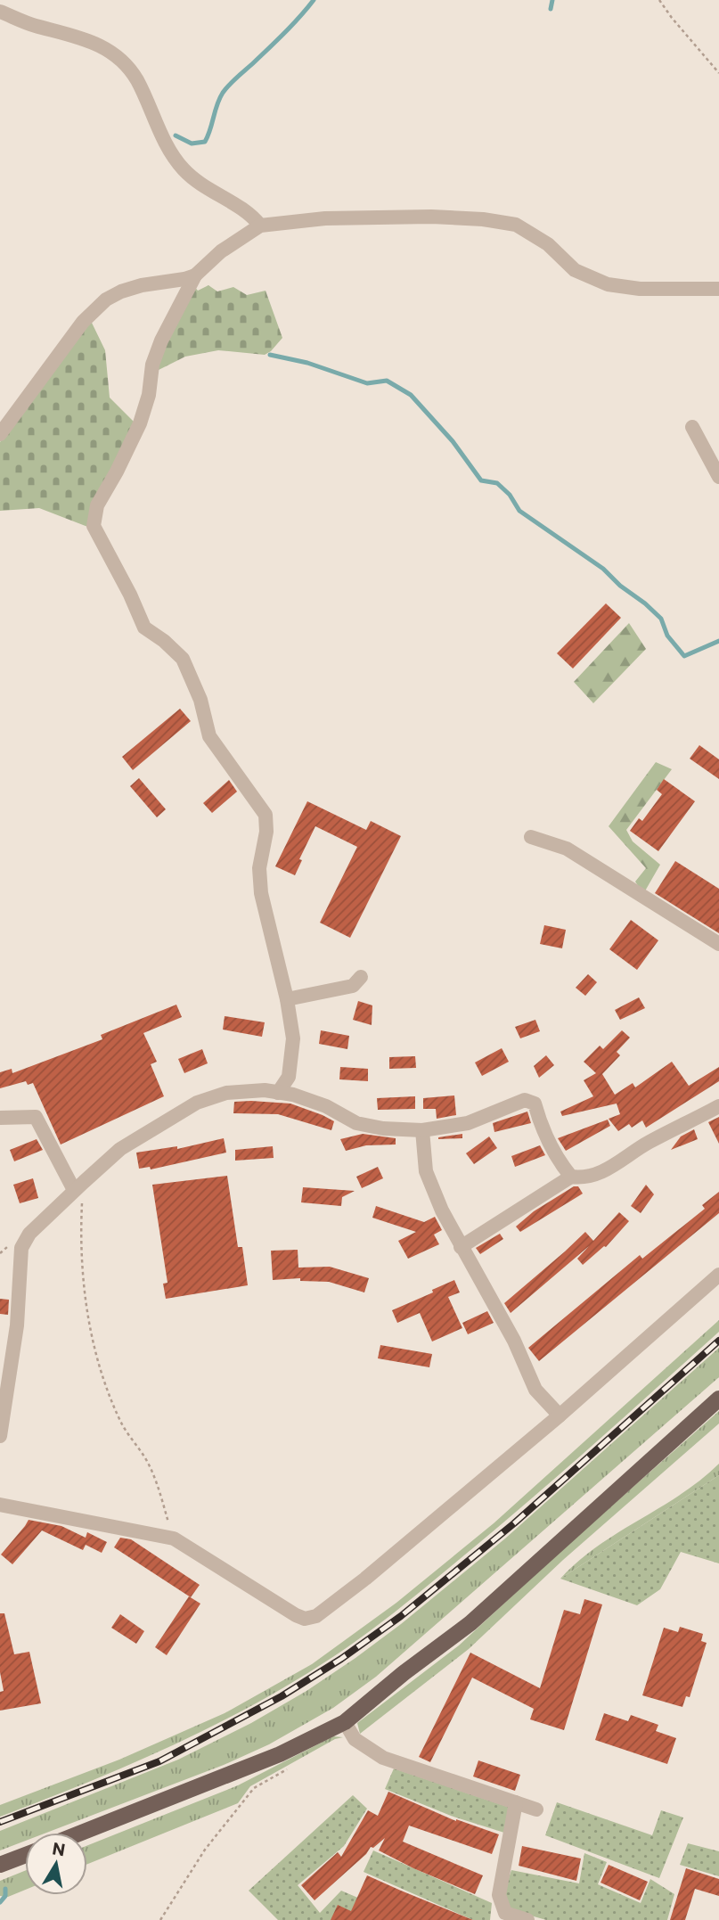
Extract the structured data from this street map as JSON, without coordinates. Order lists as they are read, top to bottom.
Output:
{
  "north": "top"
}
